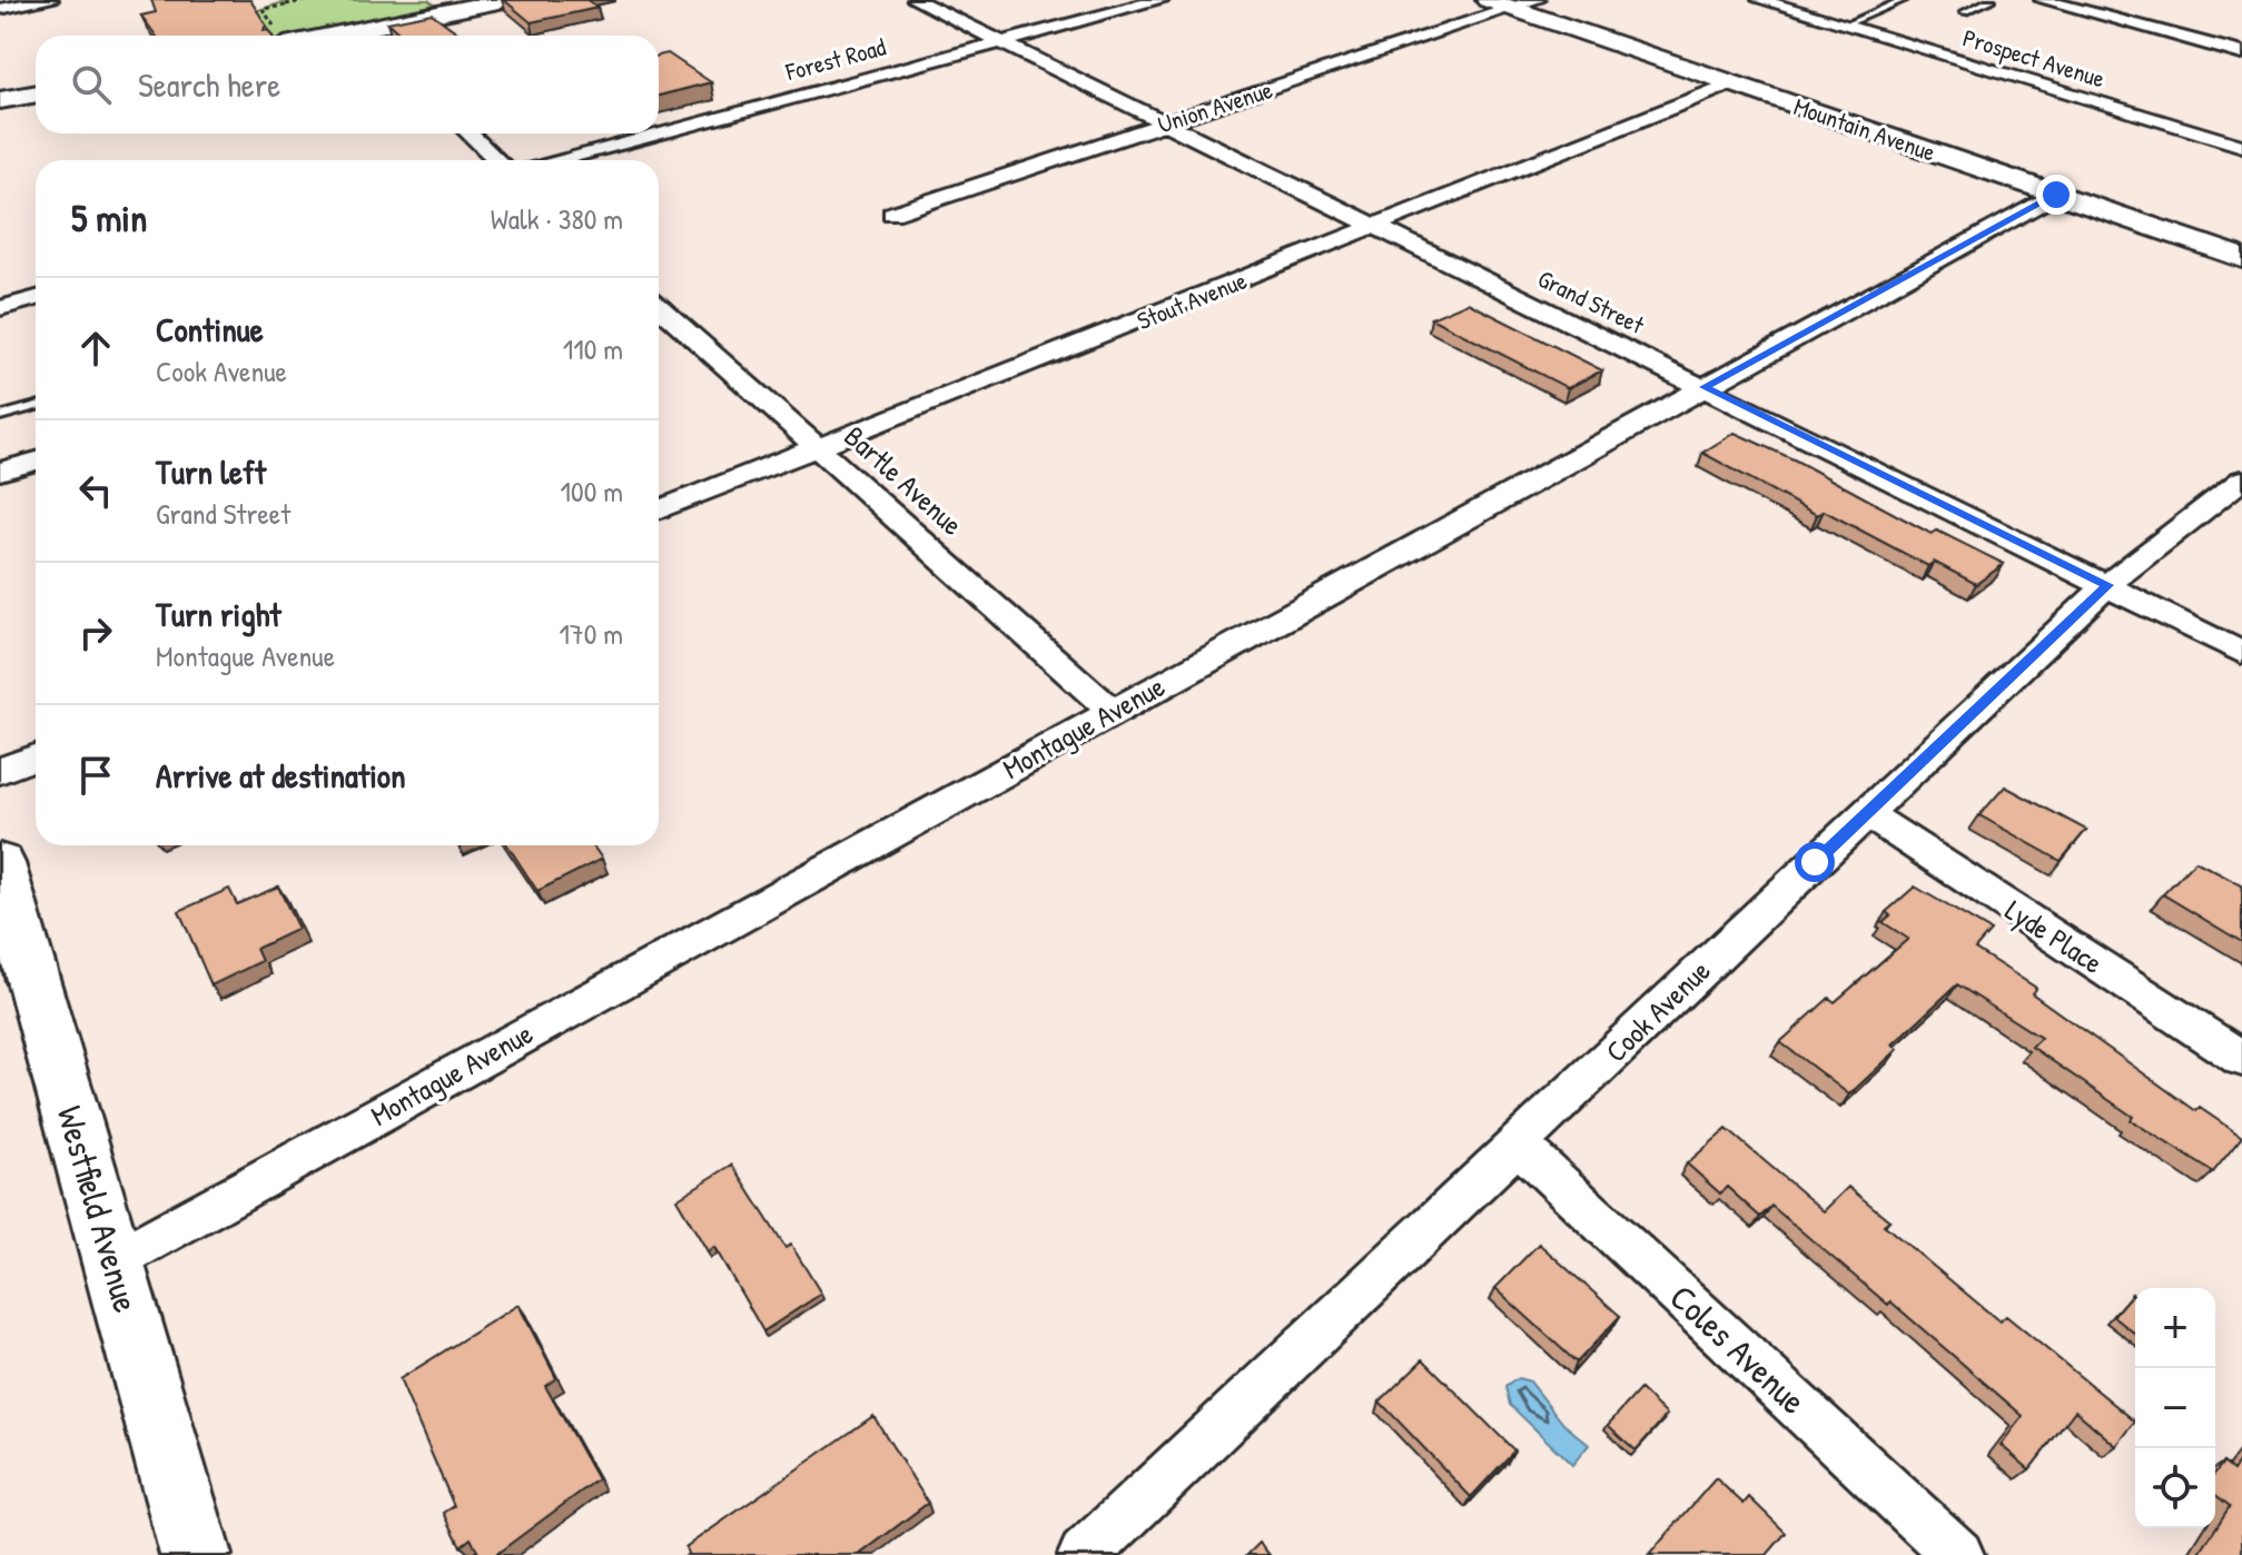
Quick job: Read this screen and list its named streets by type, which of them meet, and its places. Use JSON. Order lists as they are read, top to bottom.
{
  "streets": {
    "street": [
      "Prospect Avenue",
      "Forest Road",
      "Union Avenue",
      "Mountain Avenue",
      "Stout Avenue",
      "Grand Street",
      "Bartle Avenue",
      "Montague Avenue",
      "Lyde Place",
      "Cook Avenue",
      "Westfield Avenue",
      "Coles Avenue"
    ]
  },
  "crossings": [
    ["Forest Road", "Grand Street"],
    ["Union Avenue", "Mountain Avenue"],
    ["Union Avenue", "Grand Street"],
    ["Mountain Avenue", "Stout Avenue"],
    ["Mountain Avenue", "Montague Avenue"],
    ["Stout Avenue", "Grand Street"],
    ["Stout Avenue", "Bartle Avenue"],
    ["Grand Street", "Montague Avenue"],
    ["Grand Street", "Cook Avenue"],
    ["Bartle Avenue", "Montague Avenue"],
    ["Montague Avenue", "Westfield Avenue"],
    ["Lyde Place", "Cook Avenue"],
    ["Cook Avenue", "Coles Avenue"]
  ],
  "page": {
    "search": "Search here",
    "heading": ["5 min", "Walk · 380 m"],
    "list": [
      ["Continue", "Cook Avenue", "110 m"],
      ["Turn left", "Grand Street", "100 m"],
      ["Turn right", "Montague Avenue", "170 m"],
      "Arrive at destination"
    ],
    "map_buttons": ["+", "−"]
  }
}
